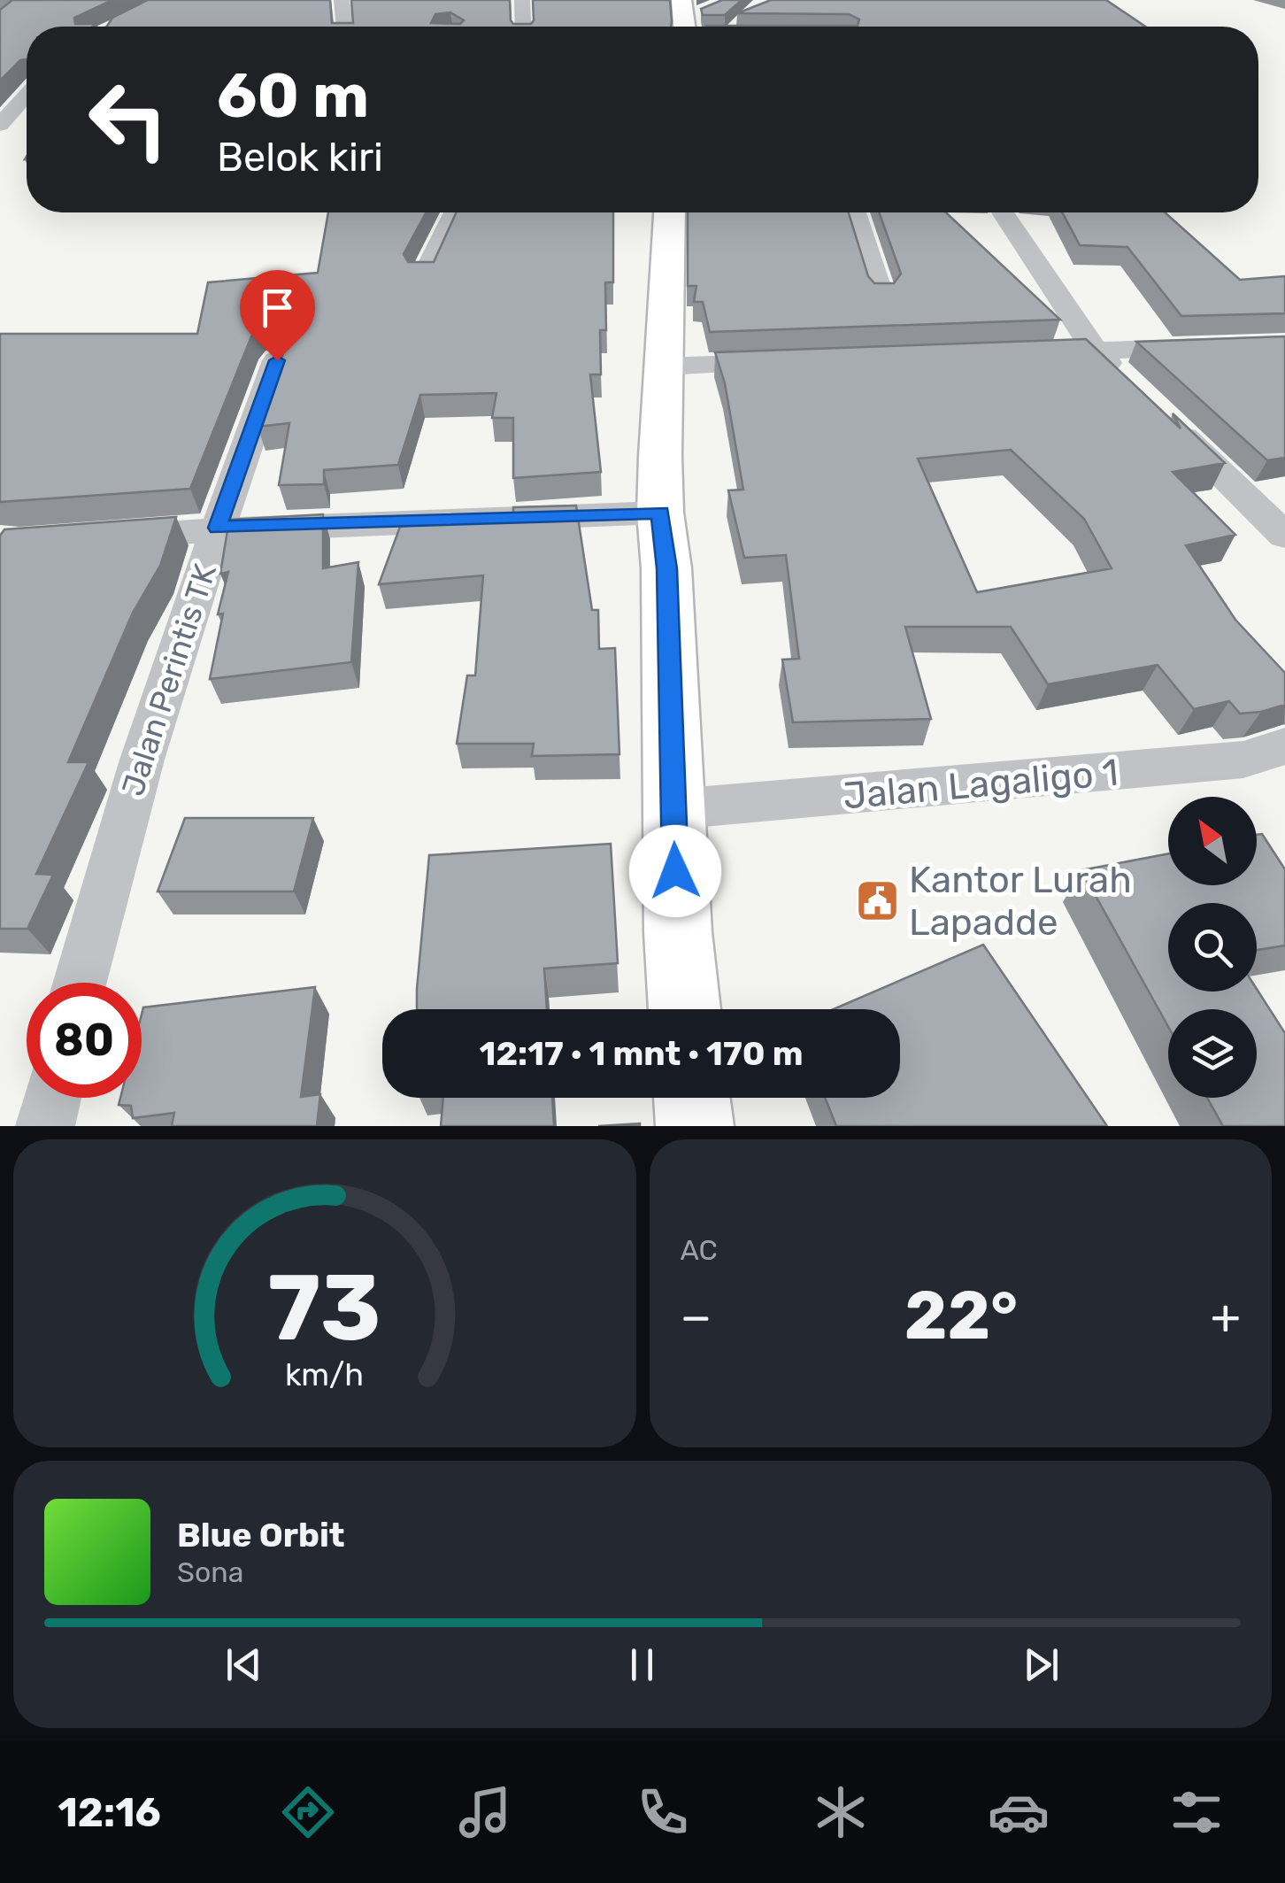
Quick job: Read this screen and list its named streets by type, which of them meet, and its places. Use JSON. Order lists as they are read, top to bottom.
{
  "streets": {
    "street": ["Jalan Perintis TK", "Jalan Lagaligo 1"]
  },
  "places": {
    "public building": ["Kantor Lurah Lapadde"]
  },
  "north": "top left",
  "page": {
    "turn": ["60 m", "Belok kiri"],
    "limit": "80",
    "trip": "12:17 · 1 mnt · 170 m",
    "tile": "AC",
    "heat": ["−", "22°", "+"],
    "song": ["Blue Orbit", "Sona"],
    "tabs": "12:16",
    "gauge": ["73", "km/h"]
  }
}
